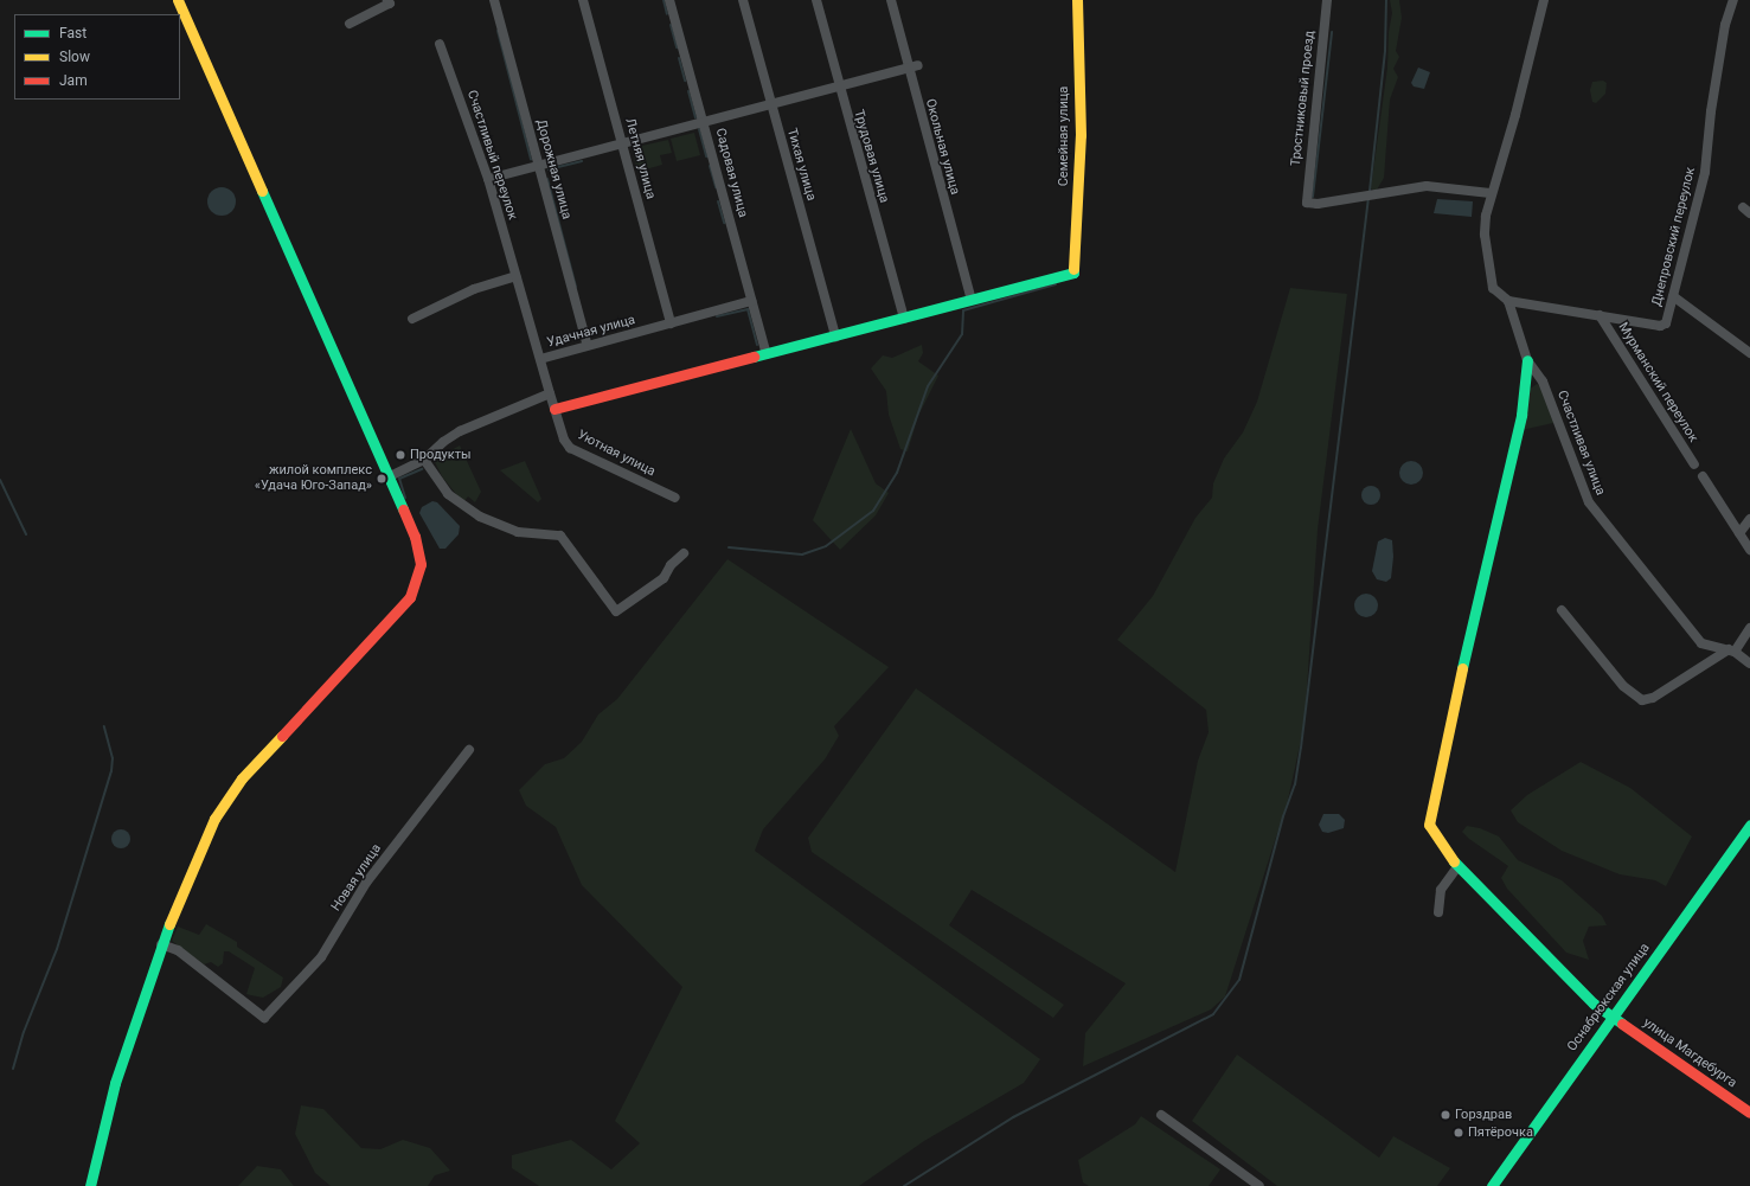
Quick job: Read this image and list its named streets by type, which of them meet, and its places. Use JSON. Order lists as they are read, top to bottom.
{
  "streets": {
    "street": [
      "Тростниковый проезд",
      "Семейная улица",
      "Окольная улица",
      "Счастливый переулок",
      "Трудовая улица",
      "Летняя улица",
      "Тихая улица",
      "Дорожная улица",
      "Садовая улица",
      "Днепровский переулок",
      "Удачная улица",
      "Мурманский переулок",
      "Счастливая улица",
      "Уютная улица",
      "Новая улица",
      "Оснабрюкская улица",
      "улица Магдебурга"
    ]
  },
  "crossings": [
    ["Семейная улица", "Окольная улица"],
    ["Счастливый переулок", "Удачная улица"],
    ["Летняя улица", "Удачная улица"],
    ["Дорожная улица", "Удачная улица"],
    ["Садовая улица", "Удачная улица"],
    ["Днепровский переулок", "Мурманский переулок"],
    ["Днепровский переулок", "Счастливая улица"],
    ["Удачная улица", "Уютная улица"],
    ["Счастливая улица", "улица Магдебурга"],
    ["Оснабрюкская улица", "улица Магдебурга"]
  ],
  "places": [
    "Продукты",
    "жилой комплекс «Удача Юго-Запад»",
    "Горздрав",
    "Пятёрочка"
  ],
  "legend": ["Fast", "Slow", "Jam"]
}
